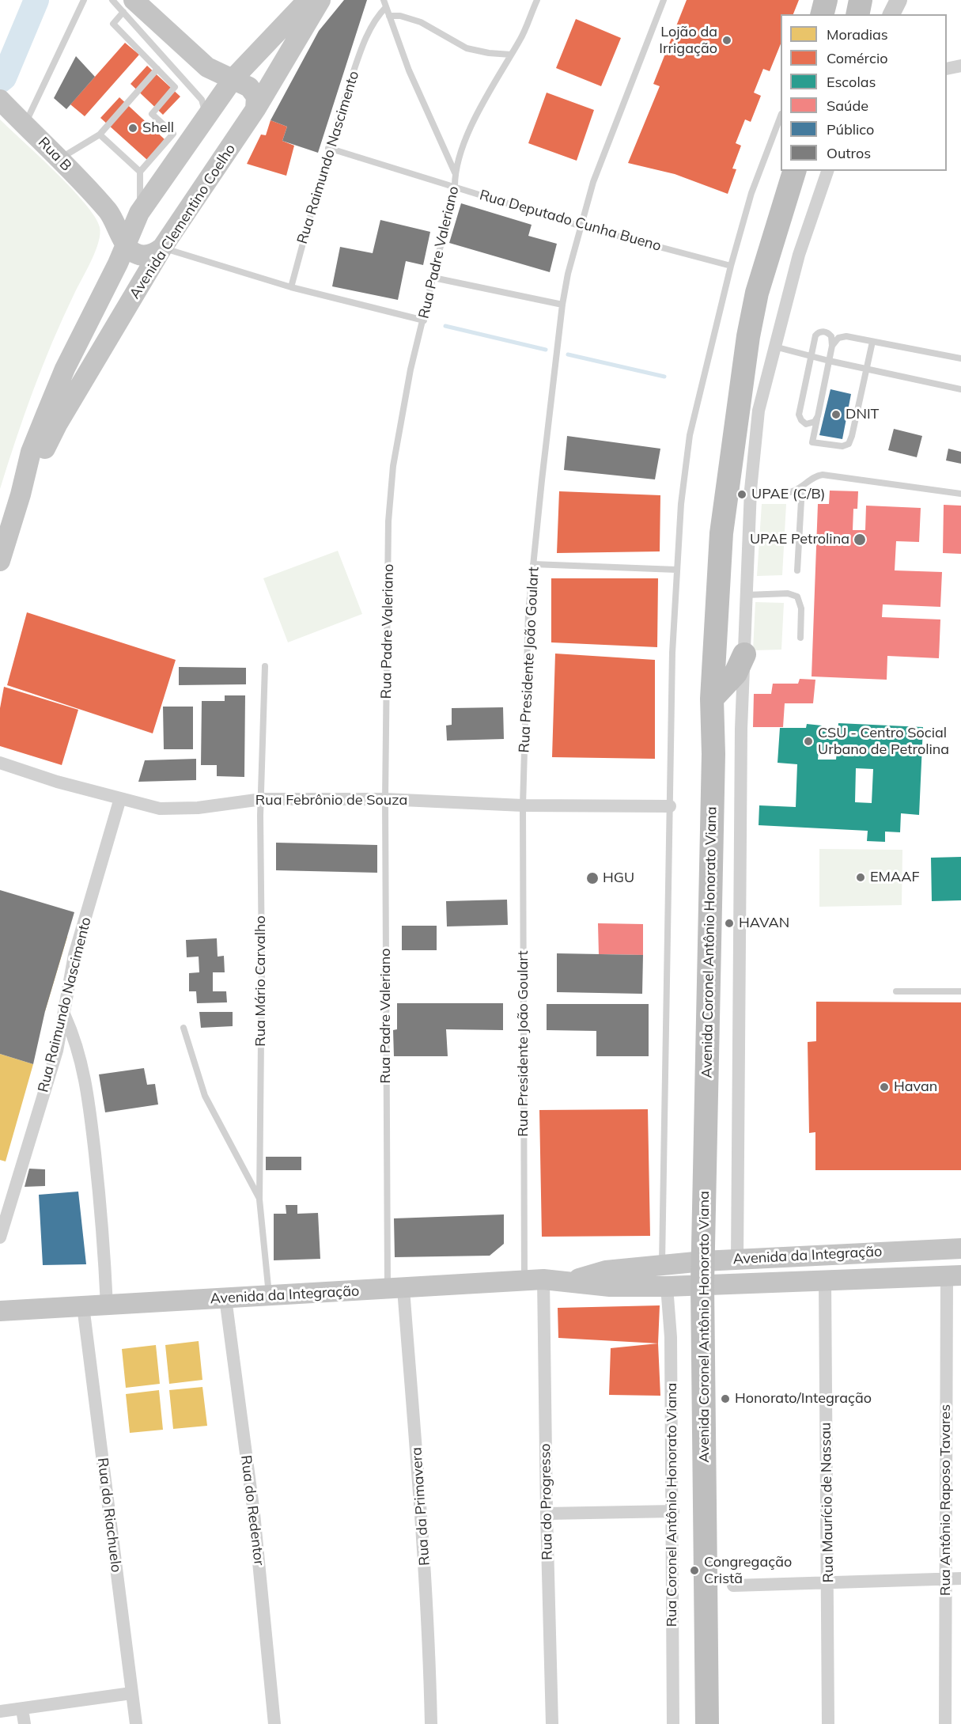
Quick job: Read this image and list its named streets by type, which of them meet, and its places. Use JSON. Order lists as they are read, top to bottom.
{
  "streets": {
    "highway": ["Avenida Coronel Antônio Honorato Viana"],
    "main road": ["Rua B", "Avenida Clementino Coelho", "Avenida da Integração"],
    "street": [
      "Rua Raimundo Nascimento",
      "Rua Febrônio de Souza",
      "Rua Antônio Raposo Tavares",
      "Rua do Progresso",
      "Rua Maurício de Nassau",
      "Rua Coronel Antônio Honorato Viana",
      "Rua da Primavera",
      "Rua do Redentor",
      "Rua do Riachuelo"
    ],
    "lane": [
      "Rua Deputado Cunha Bueno",
      "Rua Padre Valeriano",
      "Rua Presidente João Goulart",
      "Rua Mário Carvalho"
    ]
  },
  "crossings": [
    ["Rua B", "Avenida Clementino Coelho"],
    ["Rua Raimundo Nascimento", "Rua Deputado Cunha Bueno"],
    ["Rua Raimundo Nascimento", "Rua Febrônio de Souza"],
    ["Rua Deputado Cunha Bueno", "Rua Padre Valeriano"],
    ["Rua Deputado Cunha Bueno", "Rua Presidente João Goulart"],
    ["Rua Padre Valeriano", "Rua Febrônio de Souza"],
    ["Rua Padre Valeriano", "Avenida da Integração"],
    ["Rua Padre Valeriano", "Rua da Primavera"],
    ["Rua Presidente João Goulart", "Rua Febrônio de Souza"],
    ["Rua Presidente João Goulart", "Avenida da Integração"],
    ["Rua Presidente João Goulart", "Rua do Progresso"],
    ["Rua Febrônio de Souza", "Rua Mário Carvalho"],
    ["Avenida Coronel Antônio Honorato Viana", "Avenida da Integração"],
    ["Rua Mário Carvalho", "Avenida da Integração"],
    ["Avenida da Integração", "Rua Antônio Raposo Tavares"],
    ["Avenida da Integração", "Rua do Progresso"],
    ["Avenida da Integração", "Rua Maurício de Nassau"],
    ["Avenida da Integração", "Rua Coronel Antônio Honorato Viana"],
    ["Avenida da Integração", "Rua da Primavera"],
    ["Avenida da Integração", "Rua do Redentor"],
    ["Avenida da Integração", "Rua do Riachuelo"]
  ],
  "places": [
    "Lojão da Irrigação",
    "Shell",
    "DNIT",
    "UPAE (C/B)",
    "UPAE Petrolina",
    "CSU - Centro Social Urbano de Petrolina",
    "EMAAF",
    "HGU",
    "HAVAN",
    "Havan",
    "Honorato/Integração",
    "Congregação Cristã"
  ],
  "legend": [
    "Moradias",
    "Comércio",
    "Escolas",
    "Saúde",
    "Público",
    "Outros"
  ]
}
